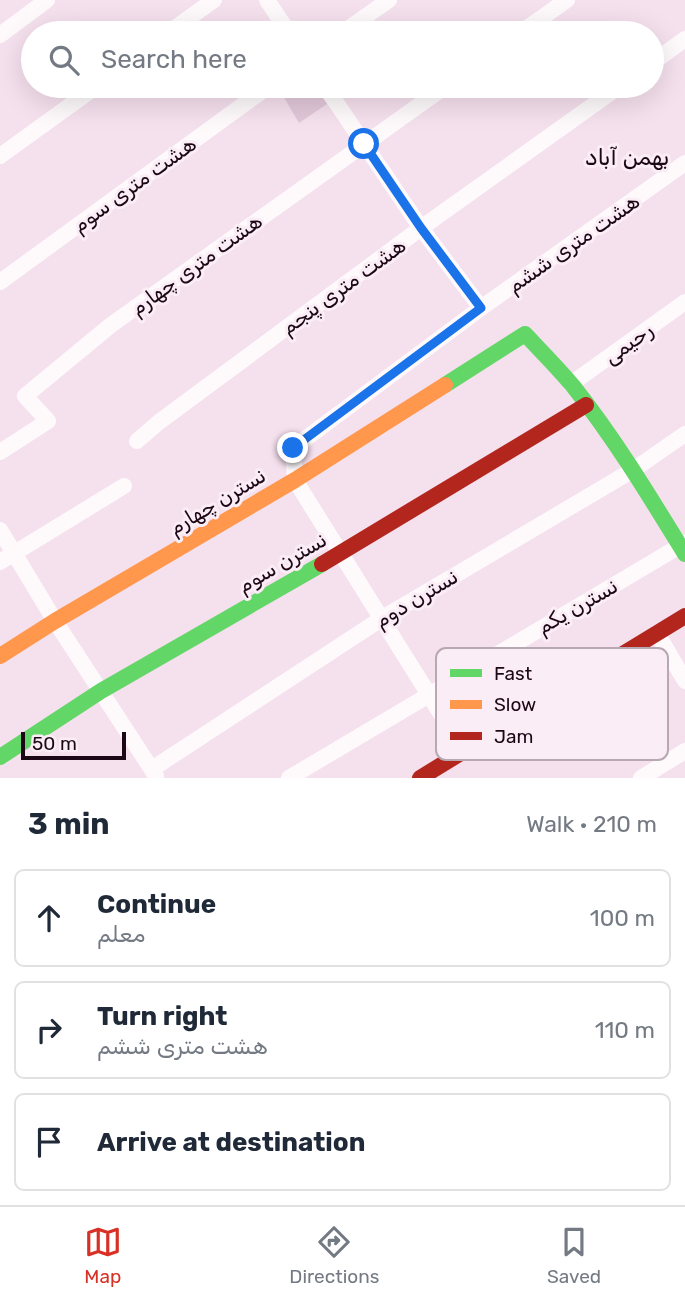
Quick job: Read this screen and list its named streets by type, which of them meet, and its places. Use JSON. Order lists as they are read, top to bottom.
{
  "streets": {
    "street": [
      "هشت متری سوم",
      "هشت متری ششم",
      "هشت متری چهارم",
      "هشت متری پنجم",
      "رحیمی",
      "نسترن چهارم",
      "نسترن سوم",
      "نسترن دوم",
      "نسترن یکم"
    ]
  },
  "crossings": [
    ["هشت متری ششم", "نسترن چهارم"],
    ["رحیمی", "نسترن چهارم"]
  ],
  "districts": ["بهمن آباد"],
  "legend": ["Fast", "Slow", "Jam"],
  "scale_bar": "50 m",
  "page": {
    "search": "Search here",
    "scale": "50 m",
    "heading": ["3 min", "Walk · 210 m"],
    "list": [
      ["Continue", "معلم", "100 m"],
      ["Turn right", "هشت متری ششم", "110 m"],
      "Arrive at destination"
    ],
    "nav": ["Map", "Directions", "Saved"]
  }
}
